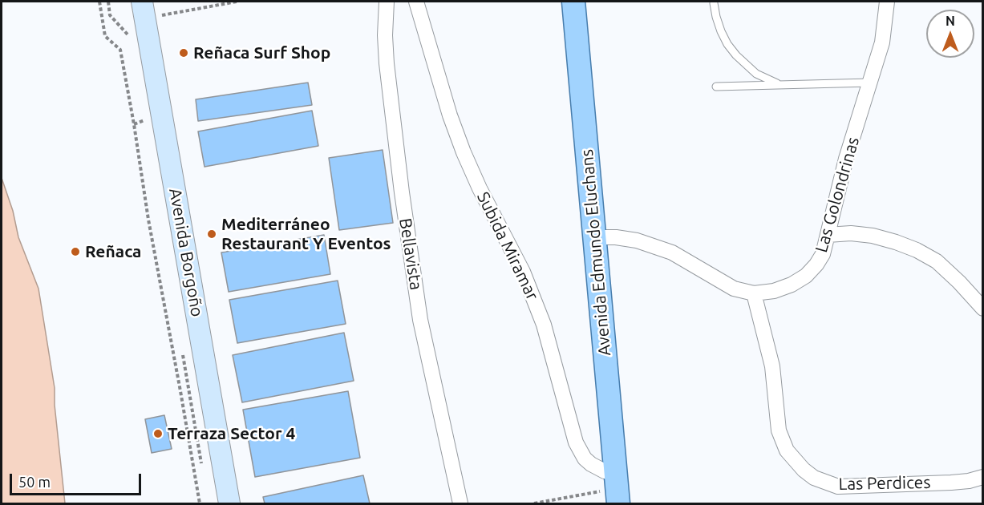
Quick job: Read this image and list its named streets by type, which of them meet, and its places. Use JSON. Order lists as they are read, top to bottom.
{
  "streets": {
    "main road": ["Avenida Borgoño", "Avenida Edmundo Eluchans"],
    "street": [
      "Las Golondrinas",
      "Subida Miramar",
      "Bellavista",
      "Las Perdices"
    ]
  },
  "crossings": [
    ["Las Golondrinas", "Avenida Edmundo Eluchans"],
    ["Las Golondrinas", "Las Perdices"],
    ["Subida Miramar", "Avenida Edmundo Eluchans"]
  ],
  "places": [
    "Reñaca Surf Shop",
    "Mediterráneo Restaurant Y Eventos",
    "Reñaca",
    "Terraza Sector 4"
  ],
  "scale_bar": "50 m",
  "north": "top"
}
